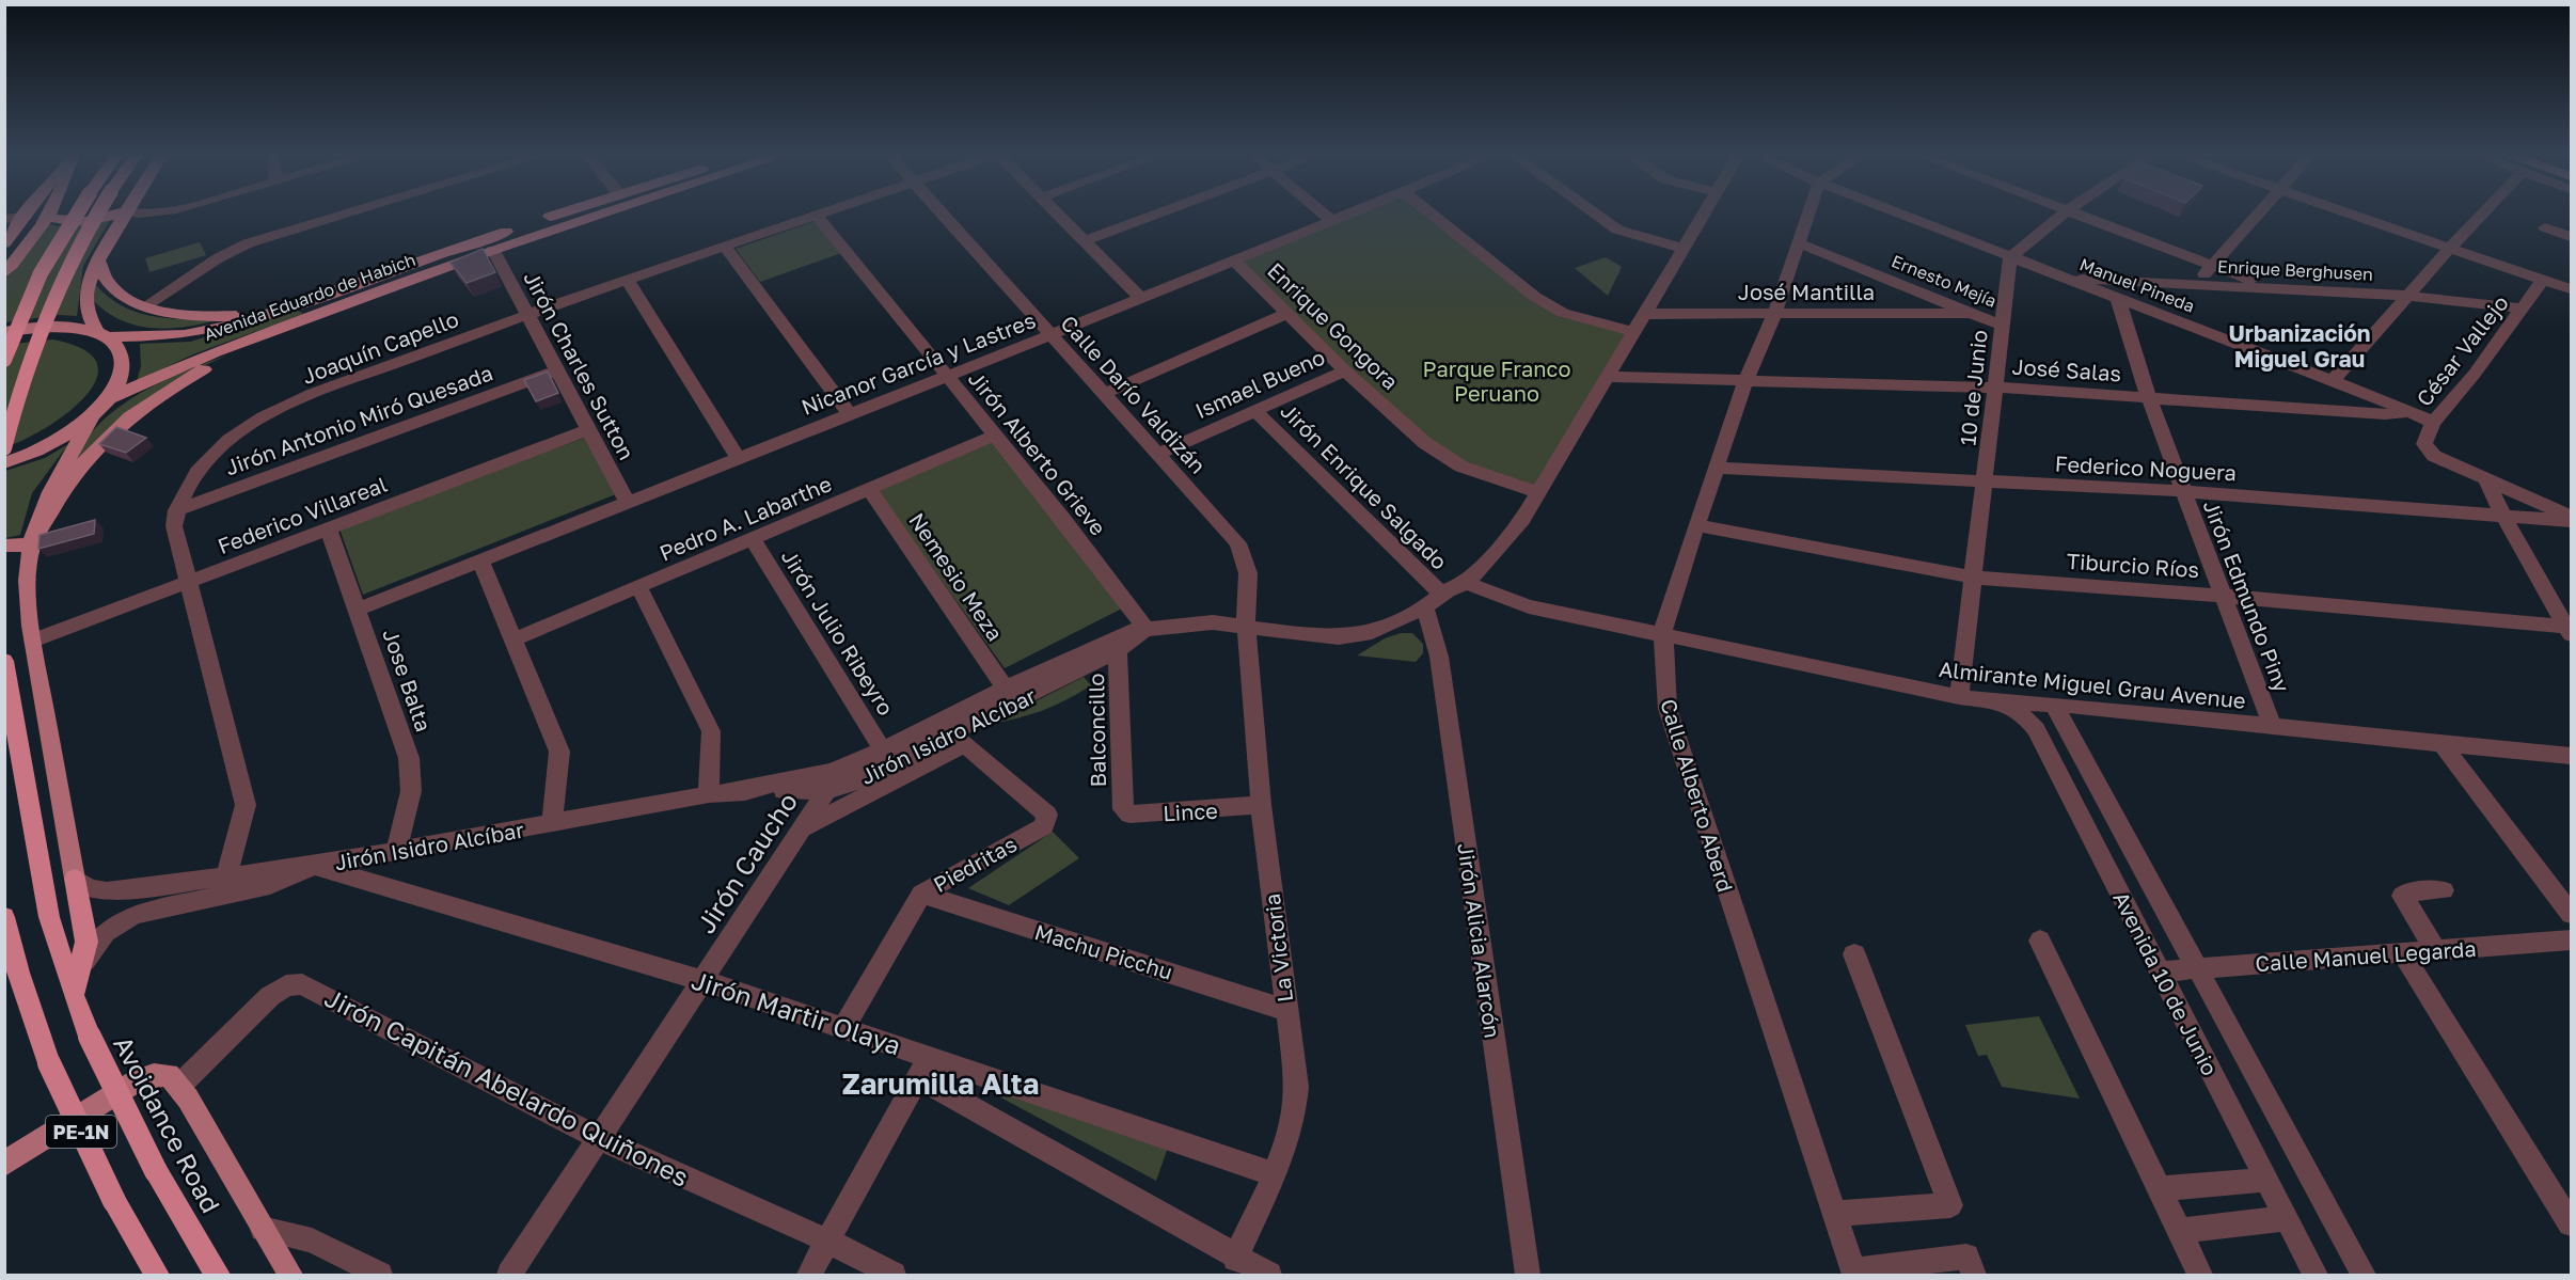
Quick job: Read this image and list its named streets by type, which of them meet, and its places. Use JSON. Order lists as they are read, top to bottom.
{
  "streets": {
    "highway": ["Avoidance Road", "PE-1N"],
    "main road": ["Avenida Eduardo de Habich"],
    "street": [
      "Enrique Berghusen",
      "Ernesto Mejía",
      "Manuel Pineda",
      "José Mantilla",
      "Enrique Gongora",
      "Joaquín Capello",
      "César Vallejo",
      "Nicanor García y Lastres",
      "Jirón Charles Sutton",
      "José Salas",
      "Ismael Bueno",
      "10 de Junio",
      "Calle Darío Valdizán",
      "Jirón Antonio Miró Quesada",
      "Jirón Alberto Grieve",
      "Federico Noguera",
      "Jirón Enrique Salgado",
      "Federico Villareal",
      "Pedro A. Labarthe",
      "Tiburcio Ríos",
      "Nemesio Meza",
      "Jirón Edmundo Piny",
      "Jirón Julio Ribeyro",
      "Jose Balta",
      "Almirante Miguel Grau Avenue",
      "Balconcillo",
      "Jirón Isidro Alcíbar",
      "Calle Alberto Aberd",
      "Lince",
      "Jirón Caucho",
      "Piedritas",
      "Jirón Alicia Alarcón",
      "La Victoria",
      "Machu Picchu",
      "Calle Manuel Legarda",
      "Avenida 10 de Junio",
      "Jirón Martir Olaya",
      "Jirón Capitán Abelardo Quiñones"
    ]
  },
  "crossings": [
    ["Enrique Berghusen", "Manuel Pineda"],
    ["Enrique Berghusen", "César Vallejo"],
    ["Ernesto Mejía", "José Mantilla"],
    ["Ernesto Mejía", "10 de Junio"],
    ["Ernesto Mejía", "Calle Alberto Aberd"],
    ["Manuel Pineda", "César Vallejo"],
    ["Manuel Pineda", "José Salas"],
    ["Manuel Pineda", "10 de Junio"],
    ["Manuel Pineda", "Jirón Edmundo Piny"],
    ["José Mantilla", "Jirón Isidro Alcíbar"],
    ["José Mantilla", "Calle Alberto Aberd"],
    ["Avenida Eduardo de Habich", "Jirón Charles Sutton"],
    ["Enrique Gongora", "Nicanor García y Lastres"],
    ["Enrique Gongora", "Ismael Bueno"],
    ["Enrique Gongora", "Jirón Isidro Alcíbar"],
    ["Joaquín Capello", "Jirón Charles Sutton"],
    ["Joaquín Capello", "Jirón Antonio Miró Quesada"],
    ["Joaquín Capello", "Jirón Alberto Grieve"],
    ["Nicanor García y Lastres", "Jirón Charles Sutton"],
    ["Nicanor García y Lastres", "Calle Darío Valdizán"],
    ["Nicanor García y Lastres", "Jirón Alberto Grieve"],
    ["Nicanor García y Lastres", "Jose Balta"],
    ["Jirón Charles Sutton", "Jirón Antonio Miró Quesada"],
    ["Jirón Charles Sutton", "Federico Villareal"],
    ["José Salas", "10 de Junio"],
    ["José Salas", "Jirón Edmundo Piny"],
    ["José Salas", "Jirón Isidro Alcíbar"],
    ["José Salas", "Calle Alberto Aberd"],
    ["Ismael Bueno", "Calle Darío Valdizán"],
    ["Ismael Bueno", "Jirón Enrique Salgado"],
    ["10 de Junio", "Federico Noguera"],
    ["10 de Junio", "Tiburcio Ríos"],
    ["10 de Junio", "Almirante Miguel Grau Avenue"],
    ["Calle Darío Valdizán", "Jirón Isidro Alcíbar"],
    ["Calle Darío Valdizán", "La Victoria"],
    ["Jirón Alberto Grieve", "Pedro A. Labarthe"],
    ["Jirón Alberto Grieve", "Jirón Isidro Alcíbar"],
    ["Federico Noguera", "Jirón Edmundo Piny"],
    ["Federico Noguera", "Calle Alberto Aberd"],
    ["Jirón Enrique Salgado", "Jirón Isidro Alcíbar"],
    ["Jirón Enrique Salgado", "Jirón Alicia Alarcón"],
    ["Federico Villareal", "Jose Balta"],
    ["Pedro A. Labarthe", "Nemesio Meza"],
    ["Pedro A. Labarthe", "Jirón Julio Ribeyro"],
    ["Tiburcio Ríos", "Jirón Edmundo Piny"],
    ["Tiburcio Ríos", "Calle Alberto Aberd"],
    ["Nemesio Meza", "Jirón Isidro Alcíbar"],
    ["Jirón Edmundo Piny", "Almirante Miguel Grau Avenue"],
    ["Jirón Julio Ribeyro", "Jirón Isidro Alcíbar"],
    ["Jose Balta", "Jirón Isidro Alcíbar"],
    ["Almirante Miguel Grau Avenue", "Jirón Isidro Alcíbar"],
    ["Almirante Miguel Grau Avenue", "Calle Alberto Aberd"],
    ["Almirante Miguel Grau Avenue", "Avenida 10 de Junio"],
    ["Balconcillo", "Jirón Isidro Alcíbar"],
    ["Balconcillo", "Lince"],
    ["Jirón Isidro Alcíbar", "Jirón Caucho"],
    ["Jirón Isidro Alcíbar", "Piedritas"],
    ["Jirón Isidro Alcíbar", "Jirón Alicia Alarcón"],
    ["Jirón Isidro Alcíbar", "La Victoria"],
    ["Jirón Isidro Alcíbar", "Jirón Martir Olaya"],
    ["Lince", "La Victoria"],
    ["Jirón Caucho", "Jirón Martir Olaya"],
    ["Jirón Caucho", "Jirón Capitán Abelardo Quiñones"],
    ["Piedritas", "Machu Picchu"],
    ["Piedritas", "Jirón Martir Olaya"],
    ["La Victoria", "Machu Picchu"],
    ["La Victoria", "Jirón Martir Olaya"],
    ["Calle Manuel Legarda", "Avenida 10 de Junio"],
    ["Avoidance Road", "PE-1N"]
  ],
  "districts": ["Urbanización Miguel Grau", "Zarumilla Alta"],
  "parks": ["Parque Franco Peruano"]
}
